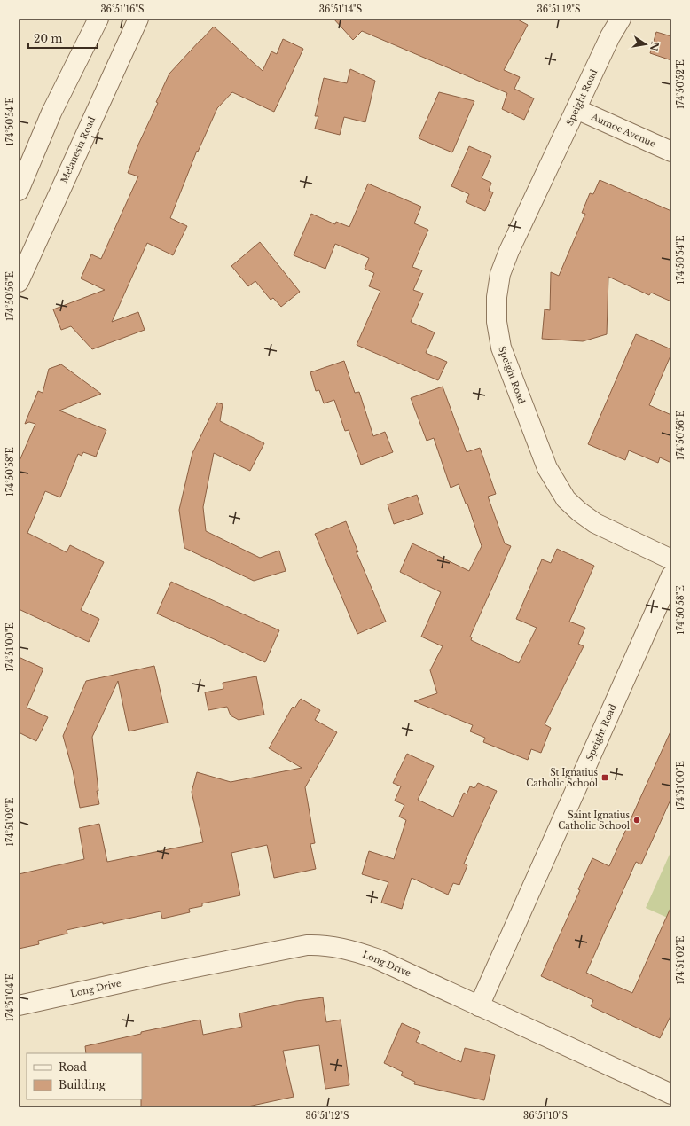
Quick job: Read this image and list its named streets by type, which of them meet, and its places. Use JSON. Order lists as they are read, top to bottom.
{
  "streets": {
    "street": [
      "Speight Road",
      "Aumoe Avenue",
      "Melanesia Road",
      "Long Drive"
    ]
  },
  "crossings": [
    ["Speight Road", "Aumoe Avenue"],
    ["Speight Road", "Long Drive"]
  ],
  "places": {
    "transit": ["St Ignatius Catholic School"],
    "other": ["Saint Ignatius Catholic School"]
  },
  "legend": ["Road", "Building"],
  "scale_bar": "20 m",
  "north": "right",
  "coordinates": [
    "36°51'16\"S",
    "36°51'14\"S",
    "36°51'12\"S",
    "174°50'52\"E",
    "174°50'54\"E",
    "174°50'56\"E",
    "174°50'58\"E",
    "174°51'00\"E",
    "174°51'02\"E",
    "174°51'04\"E",
    "36°51'10\"S"
  ]
}
